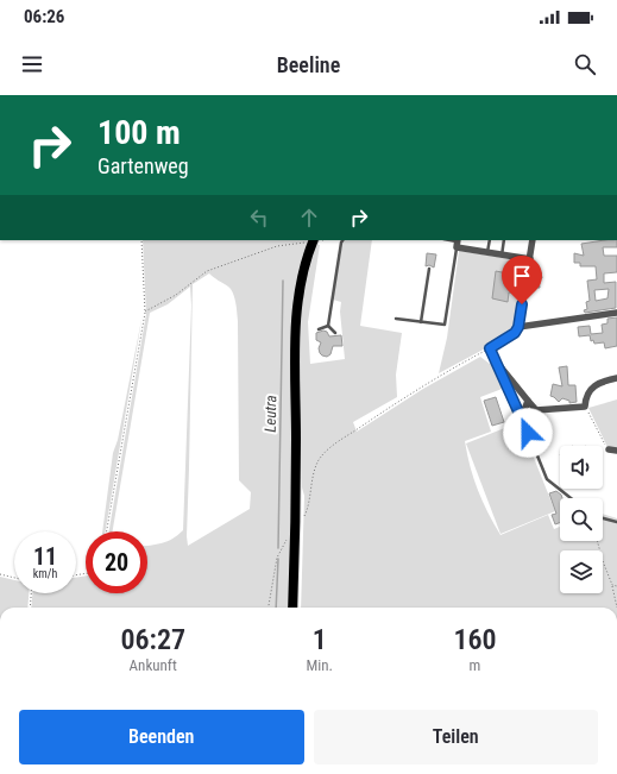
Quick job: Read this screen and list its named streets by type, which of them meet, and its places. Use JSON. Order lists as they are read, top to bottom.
{
  "water": ["Leutra"],
  "page": {
    "status": "06:26",
    "header": "Beeline",
    "turn": ["100 m", "Gartenweg"],
    "speed": "11 km/h",
    "limit": "20",
    "eta": [
      "06:27",
      "Ankunft",
      "1",
      "Min.",
      "160",
      "m"
    ],
    "buttons": ["Beenden", "Teilen"]
  }
}
